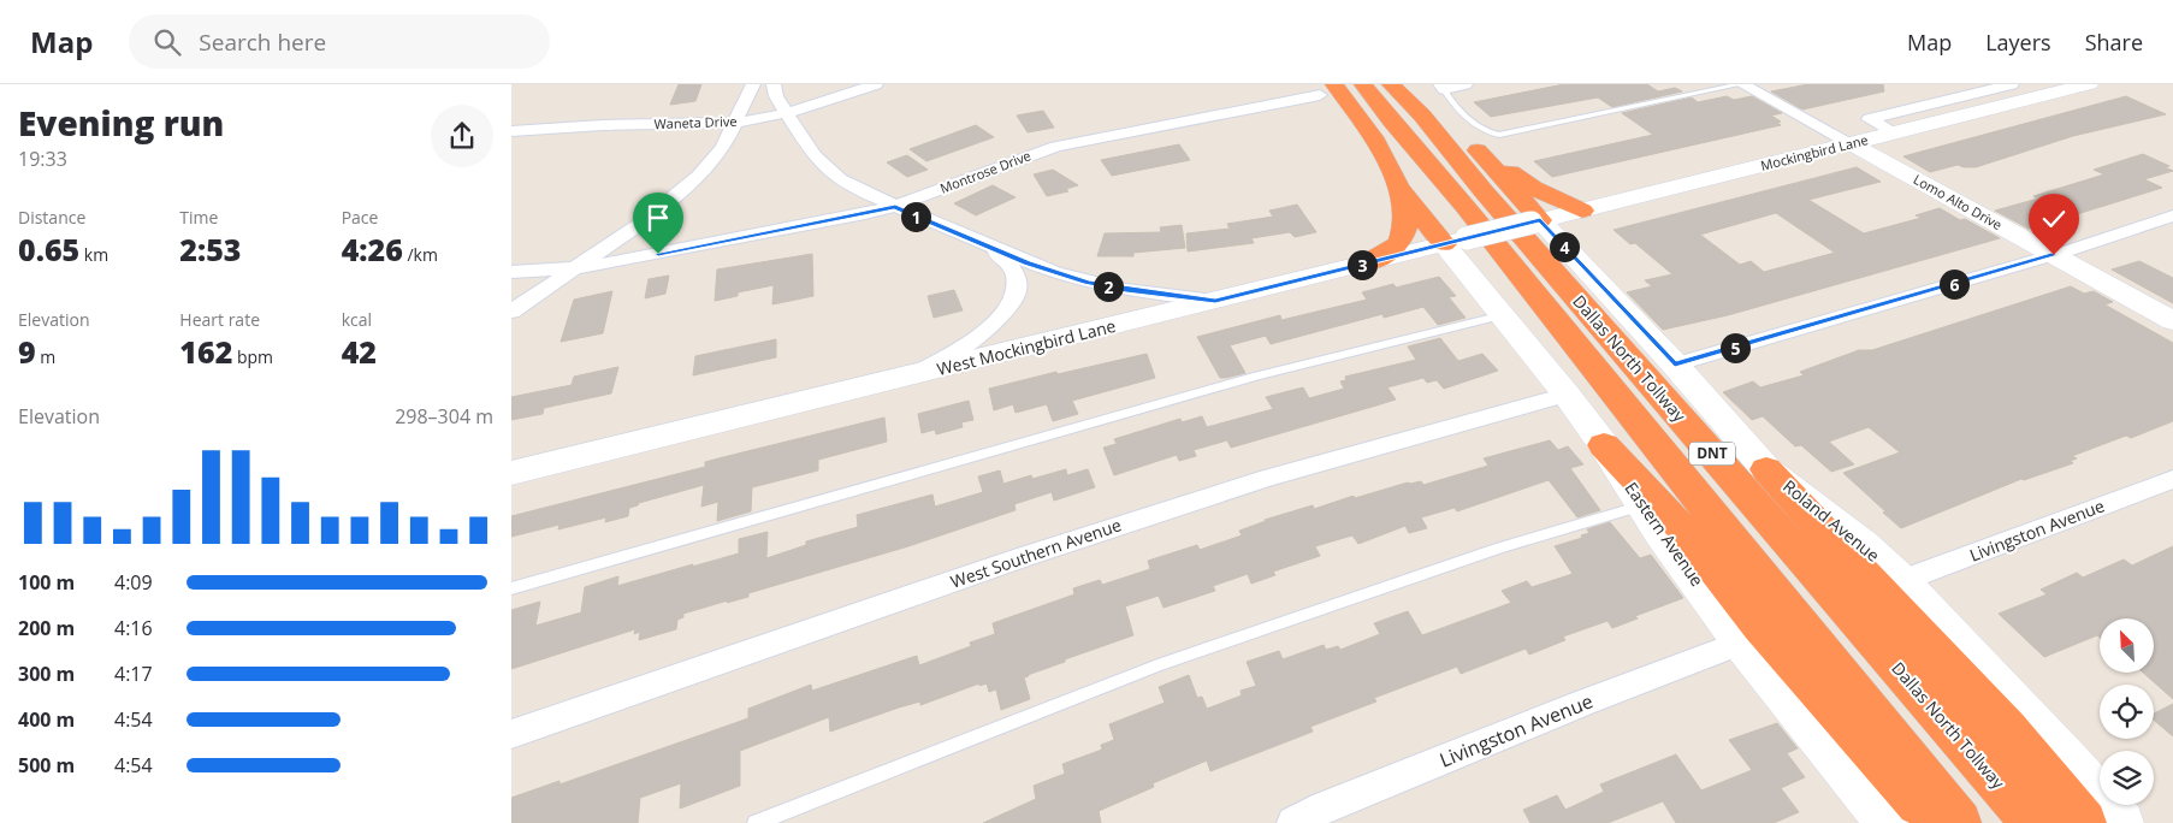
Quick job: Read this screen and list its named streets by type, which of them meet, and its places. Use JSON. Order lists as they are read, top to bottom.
{
  "streets": {
    "highway": ["Dallas North Tollway", "DNT"],
    "main road": [
      "Mockingbird Lane",
      "Lomo Alto Drive",
      "West Mockingbird Lane",
      "Roland Avenue",
      "Eastern Avenue"
    ],
    "street": [
      "Waneta Drive",
      "Montrose Drive",
      "Livingston Avenue",
      "West Southern Avenue"
    ]
  },
  "crossings": [
    ["Mockingbird Lane", "Lomo Alto Drive"],
    ["Mockingbird Lane", "West Mockingbird Lane"],
    ["Mockingbird Lane", "Roland Avenue"],
    ["West Mockingbird Lane", "Roland Avenue"],
    ["West Mockingbird Lane", "Eastern Avenue"],
    ["Roland Avenue", "Livingston Avenue"],
    ["Livingston Avenue", "Eastern Avenue"],
    ["Eastern Avenue", "West Southern Avenue"]
  ],
  "north": "top left",
  "page": {
    "header": "Map",
    "search": "Search here",
    "nav": ["Map", "Layers", "Share"],
    "heading": ["Evening run", "19:33"],
    "stats": [
      ["Distance", "0.65 km"],
      ["Time", "2:53"],
      ["Pace", "4:26 /km"],
      ["Elevation", "9 m"],
      ["Heart rate", "162 bpm"],
      ["kcal", "42"]
    ],
    "pins": [
      "1",
      "4",
      "3",
      "6",
      "2",
      "5"
    ],
    "chart": ["Elevation", "298–304 m"],
    "list": [
      {
        "name": "100 m",
        "note": "4:09"
      },
      {
        "name": "200 m",
        "note": "4:16"
      },
      {
        "name": "300 m",
        "note": "4:17"
      },
      {
        "name": "400 m",
        "note": "4:54"
      },
      {
        "name": "500 m",
        "note": "4:54"
      }
    ]
  }
}
